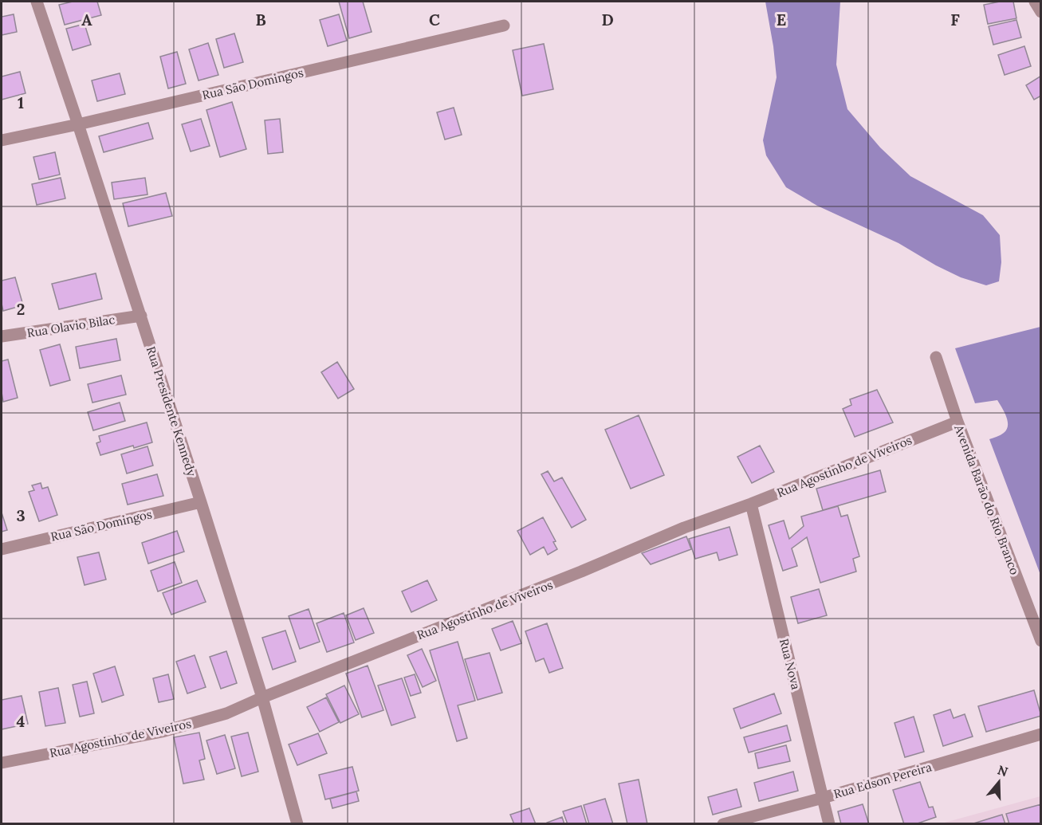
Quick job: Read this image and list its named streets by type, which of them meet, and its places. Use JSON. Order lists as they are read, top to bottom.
{
  "streets": {
    "street": [
      "Rua São Domingos",
      "Rua Olavio Bilac",
      "Rua Presidente Kennedy",
      "Rua Agostinho de Viveiros",
      "Avenida Barão do Rio Branco",
      "Rua Nova",
      "Rua Edson Pereira"
    ]
  },
  "crossings": [
    ["Rua São Domingos", "Rua Presidente Kennedy"],
    ["Rua Olavio Bilac", "Rua Presidente Kennedy"],
    ["Rua Presidente Kennedy", "Rua Agostinho de Viveiros"],
    ["Rua Agostinho de Viveiros", "Avenida Barão do Rio Branco"],
    ["Rua Agostinho de Viveiros", "Rua Nova"],
    ["Rua Nova", "Rua Edson Pereira"]
  ],
  "north": "top",
  "grid": {
    "columns": [
      "A",
      "B",
      "C",
      "D",
      "E",
      "F"
    ],
    "rows": [
      "1",
      "2",
      "3",
      "4"
    ]
  }
}
